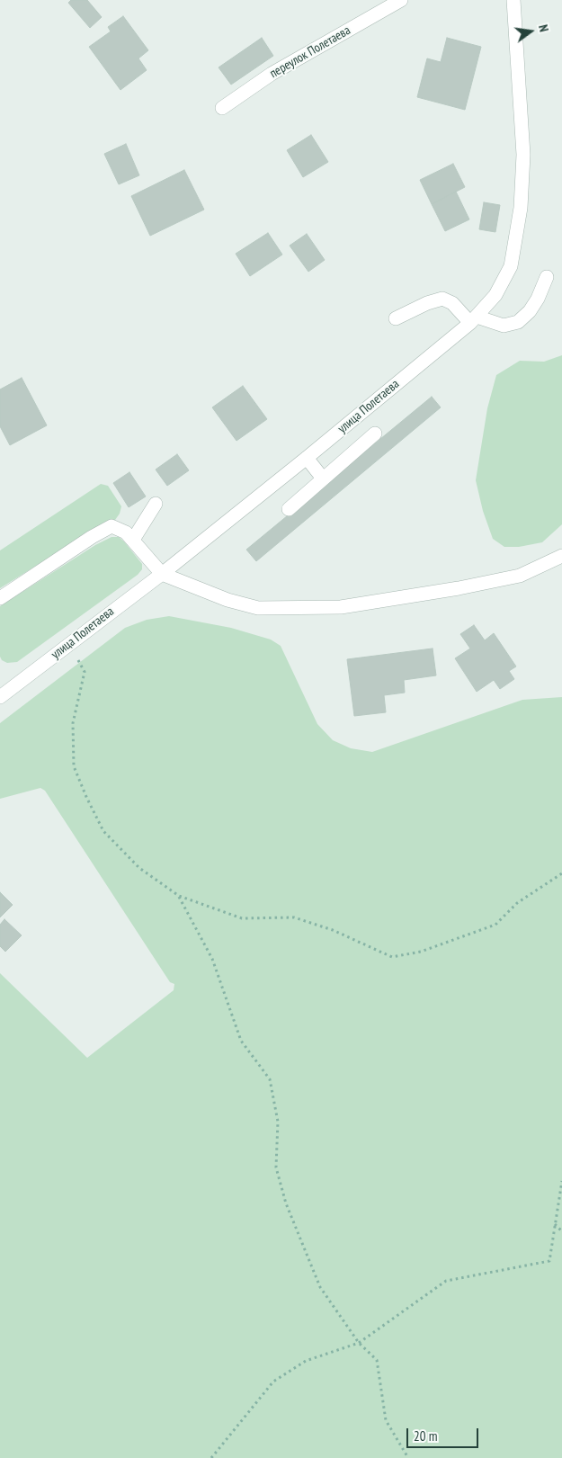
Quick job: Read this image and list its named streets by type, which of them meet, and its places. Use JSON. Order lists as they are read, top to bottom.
{
  "streets": {
    "street": ["переулок Полетаева", "улица Полетаева"]
  },
  "scale_bar": "20 m",
  "north": "right"
}
